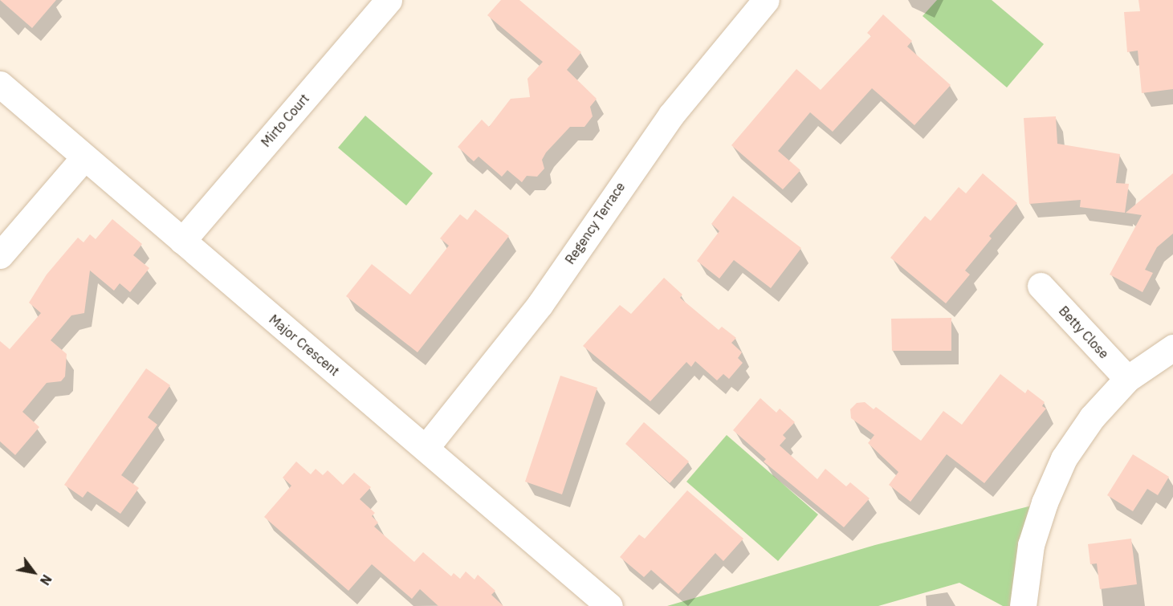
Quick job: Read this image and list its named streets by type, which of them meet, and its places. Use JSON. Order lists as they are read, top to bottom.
{
  "streets": {
    "street": [
      "Mirto Court",
      "Regency Terrace",
      "Betty Close",
      "Major Crescent"
    ]
  },
  "crossings": [
    ["Mirto Court", "Major Crescent"],
    ["Regency Terrace", "Major Crescent"]
  ],
  "north": "bottom right"
}
